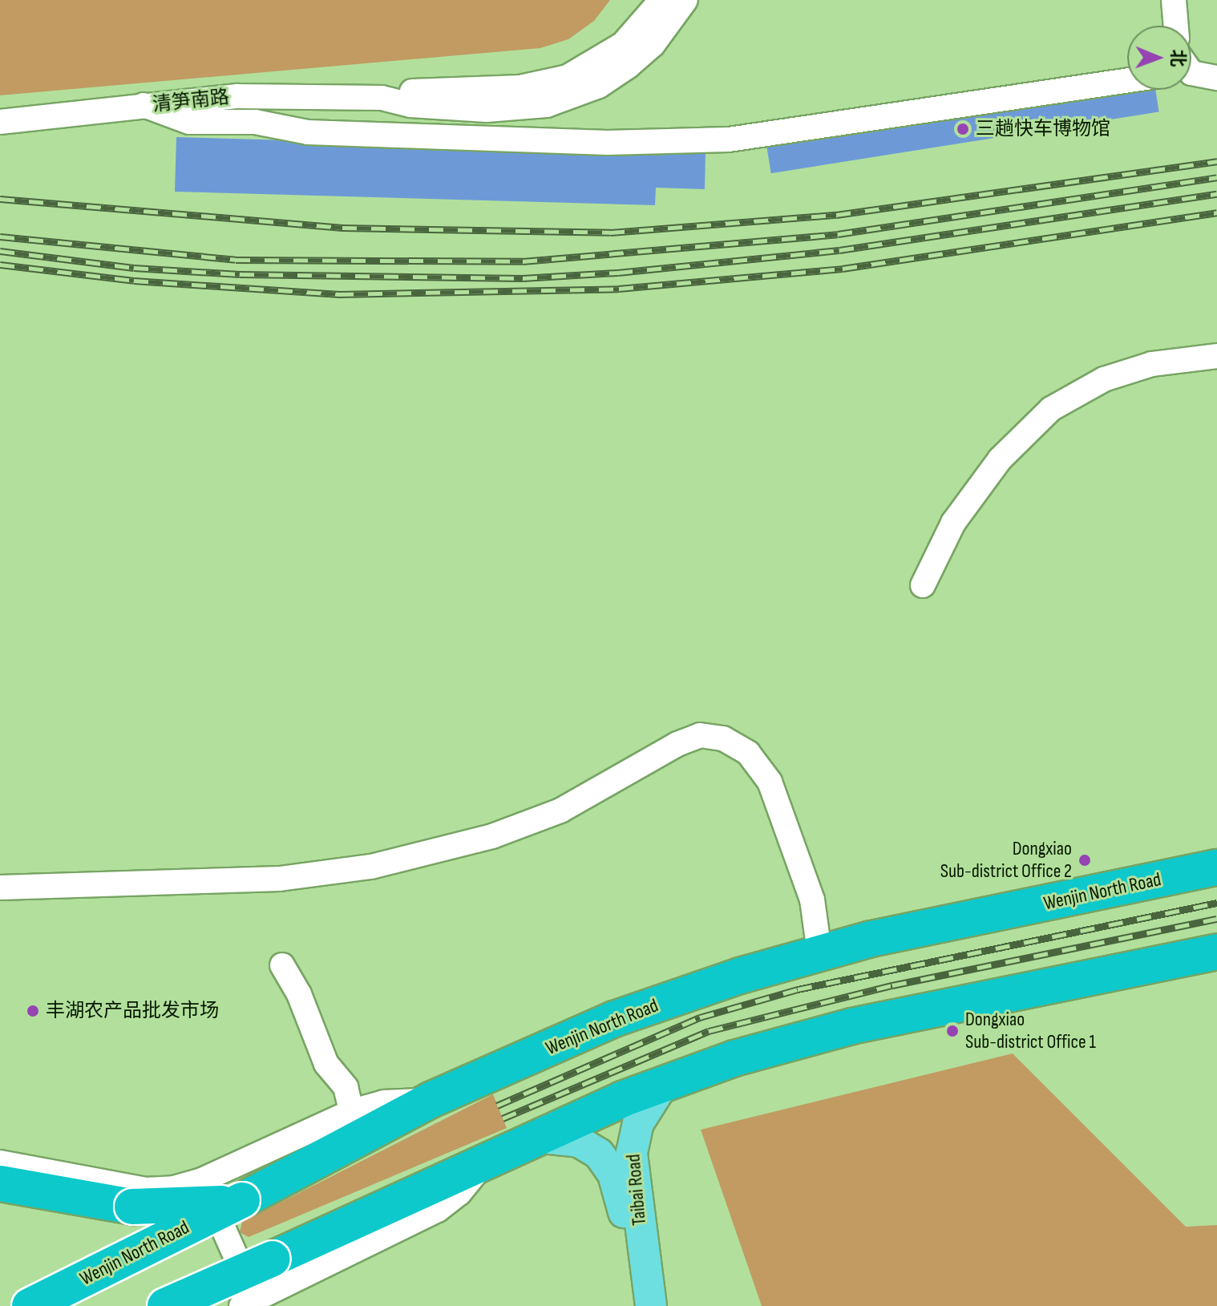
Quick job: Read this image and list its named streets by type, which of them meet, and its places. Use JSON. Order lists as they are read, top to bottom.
{
  "streets": {
    "highway": ["Wenjin North Road"],
    "main road": ["Taibai Road"],
    "street": ["清笋南路"]
  },
  "places": [
    "三趟快车博物馆",
    "Dongxiao Sub-district Office 2",
    "丰湖农产品批发市场",
    "Dongxiao Sub-district Office 1"
  ],
  "north": "right"
}
